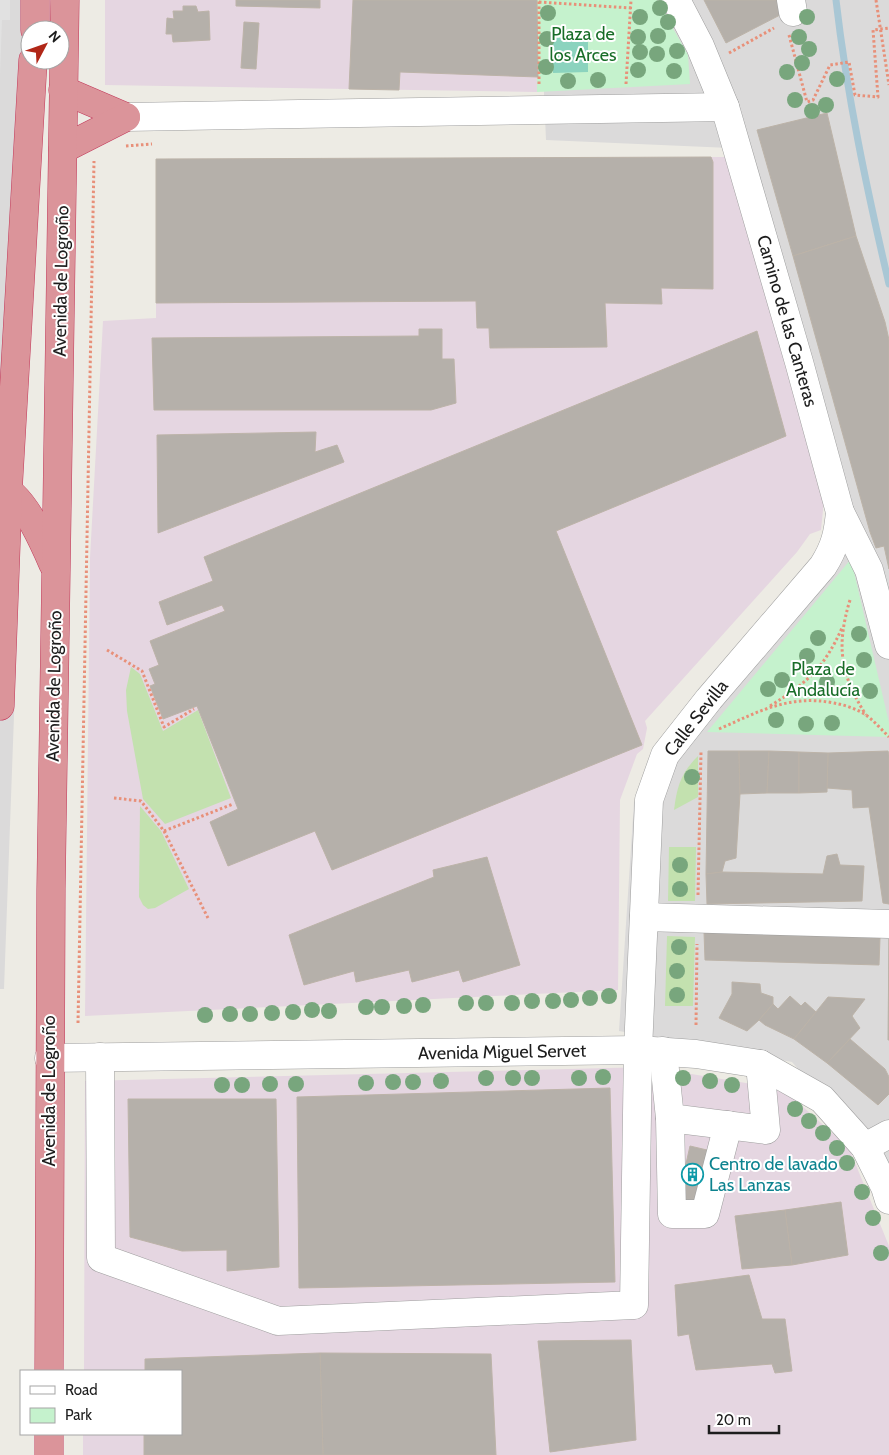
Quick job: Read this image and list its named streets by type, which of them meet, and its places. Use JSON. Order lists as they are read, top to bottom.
{
  "streets": {
    "highway": ["Avenida de Logroño"],
    "street": ["Camino de las Canteras", "Calle Sevilla", "Avenida Miguel Servet"]
  },
  "crossings": [
    ["Avenida de Logroño", "Avenida Miguel Servet"],
    ["Camino de las Canteras", "Calle Sevilla"],
    ["Calle Sevilla", "Avenida Miguel Servet"]
  ],
  "parks": ["Plaza de los Arces", "Plaza de Andalucía"],
  "places": {
    "building": ["Centro de lavado Las Lanzas"]
  },
  "legend": ["Road", "Park"],
  "scale_bar": "20 m",
  "north": "top right"
}
